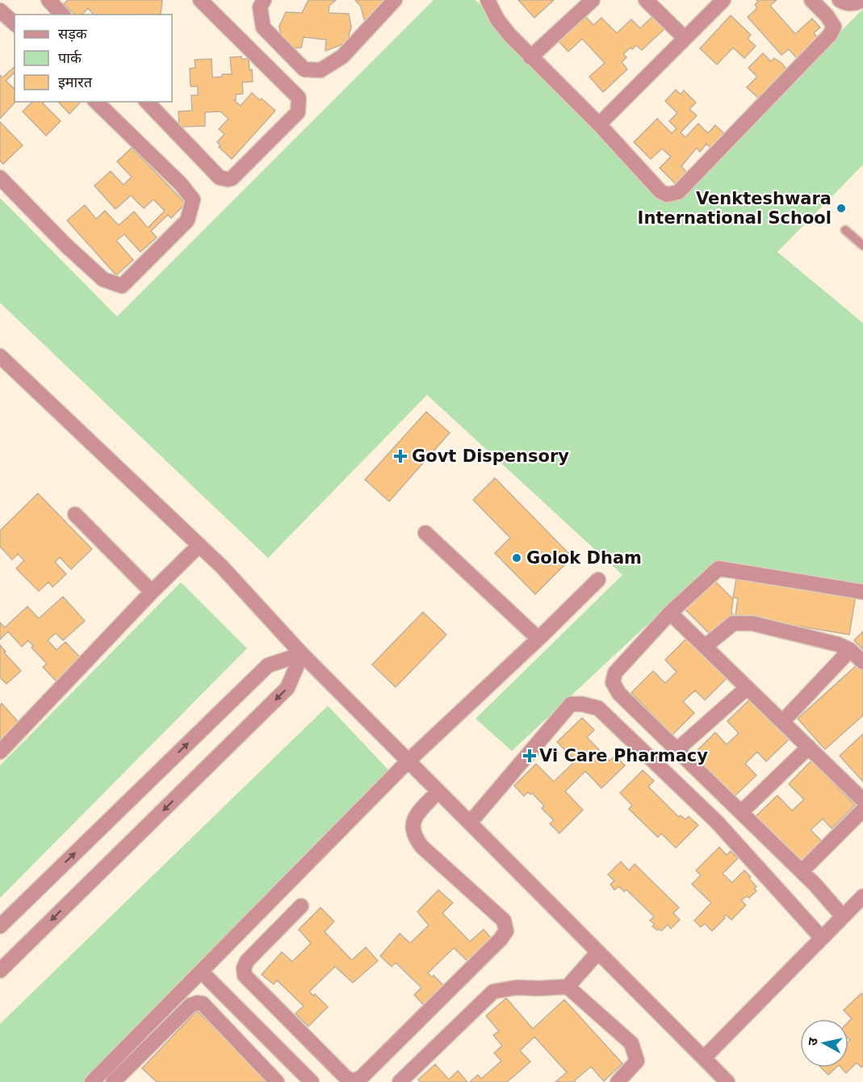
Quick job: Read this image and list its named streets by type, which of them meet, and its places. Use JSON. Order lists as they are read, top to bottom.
{
  "places": {
    "other": ["Venkteshwara International School", "Golok Dham"],
    "health": ["Govt Dispensory", "Vi Care Pharmacy"]
  },
  "legend": ["सड़क", "पार्क", "इमारत"],
  "north": "left"
}
